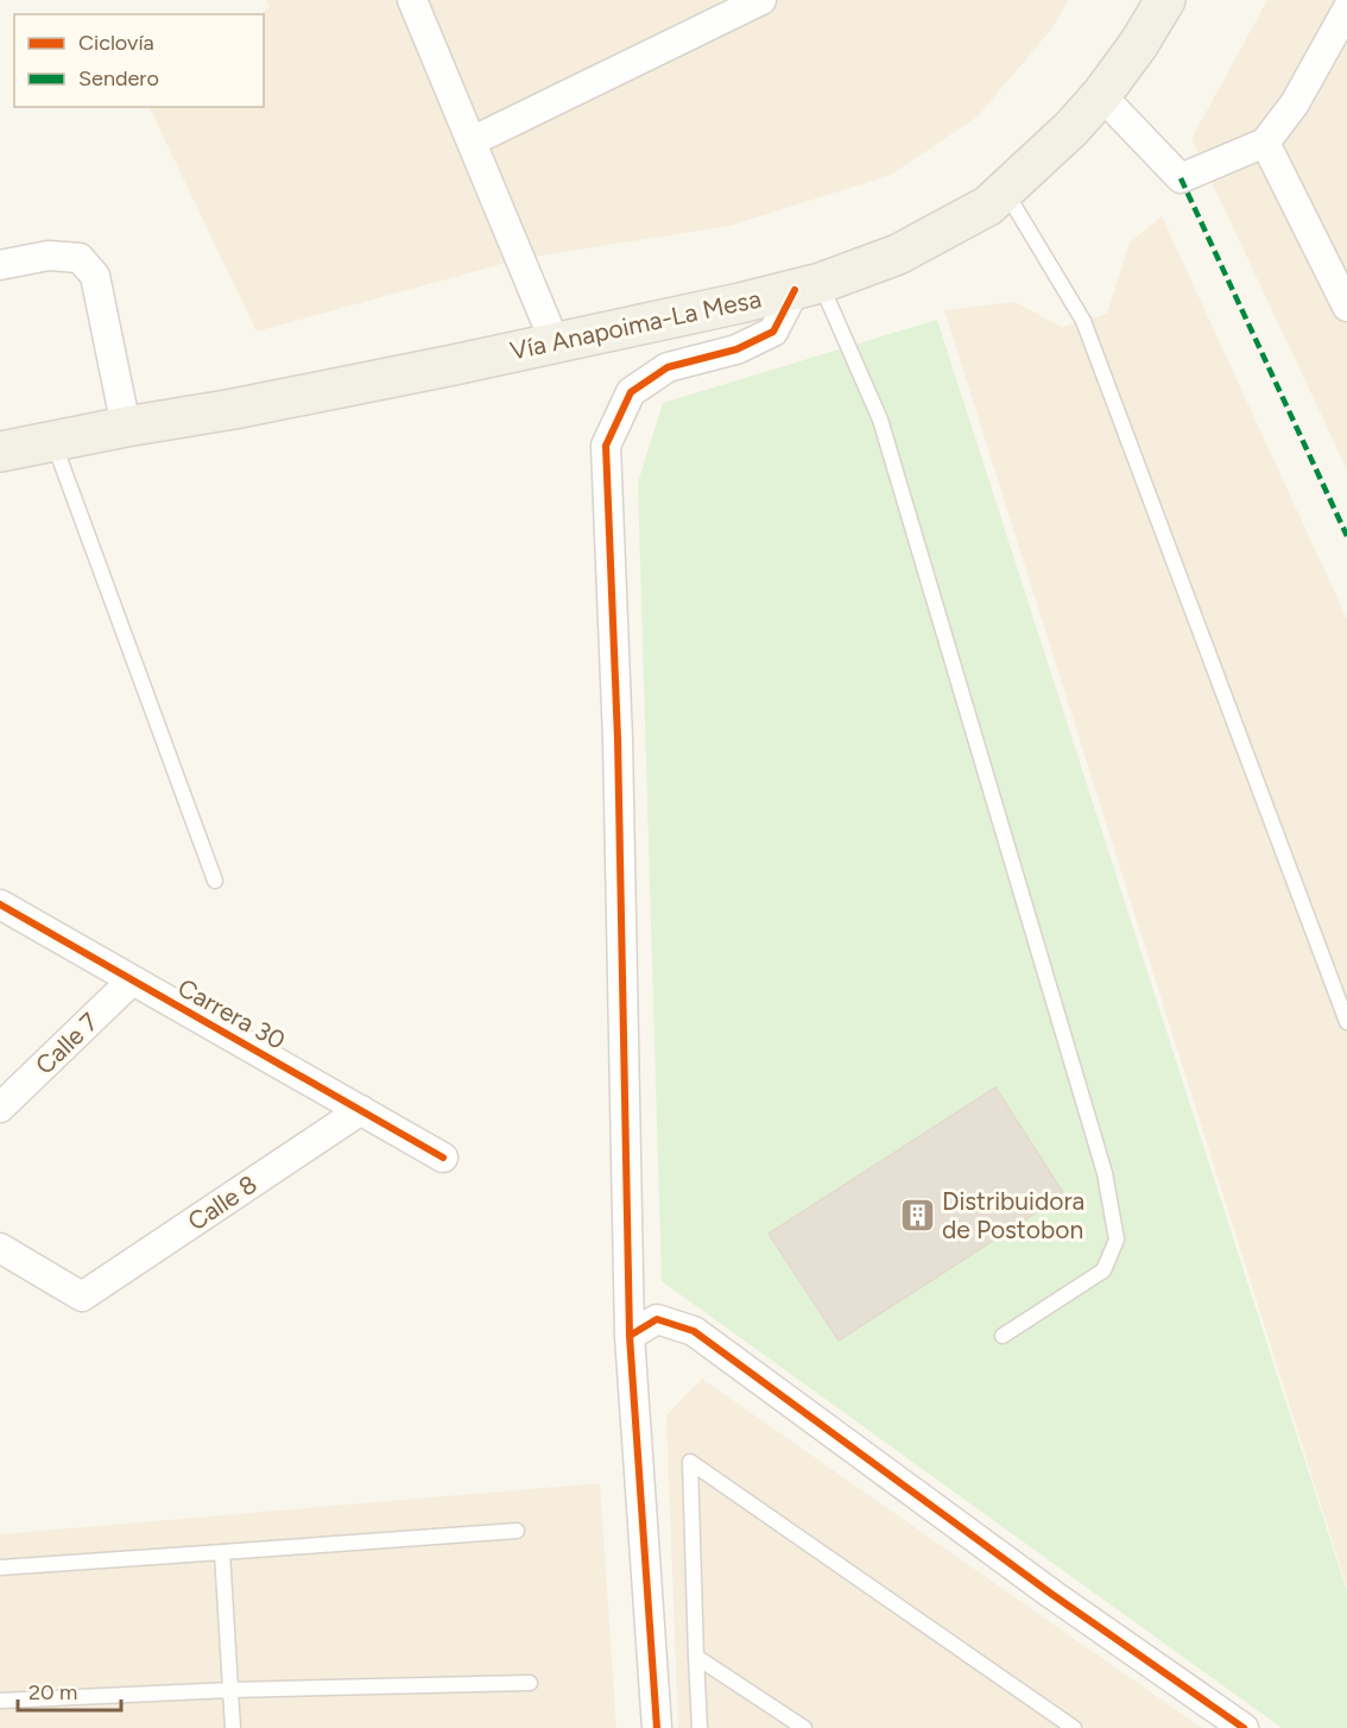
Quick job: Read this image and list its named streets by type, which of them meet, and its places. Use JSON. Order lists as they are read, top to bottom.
{
  "streets": {
    "main road": ["Vía Anapoima-La Mesa"],
    "street": ["Carrera 30", "Calle 7", "Calle 8"]
  },
  "crossings": [
    ["Carrera 30", "Calle 7"],
    ["Carrera 30", "Calle 8"]
  ],
  "places": {
    "building": ["Distribuidora de Postobon"]
  },
  "legend": ["Ciclovía", "Sendero"],
  "scale_bar": "20 m"
}
